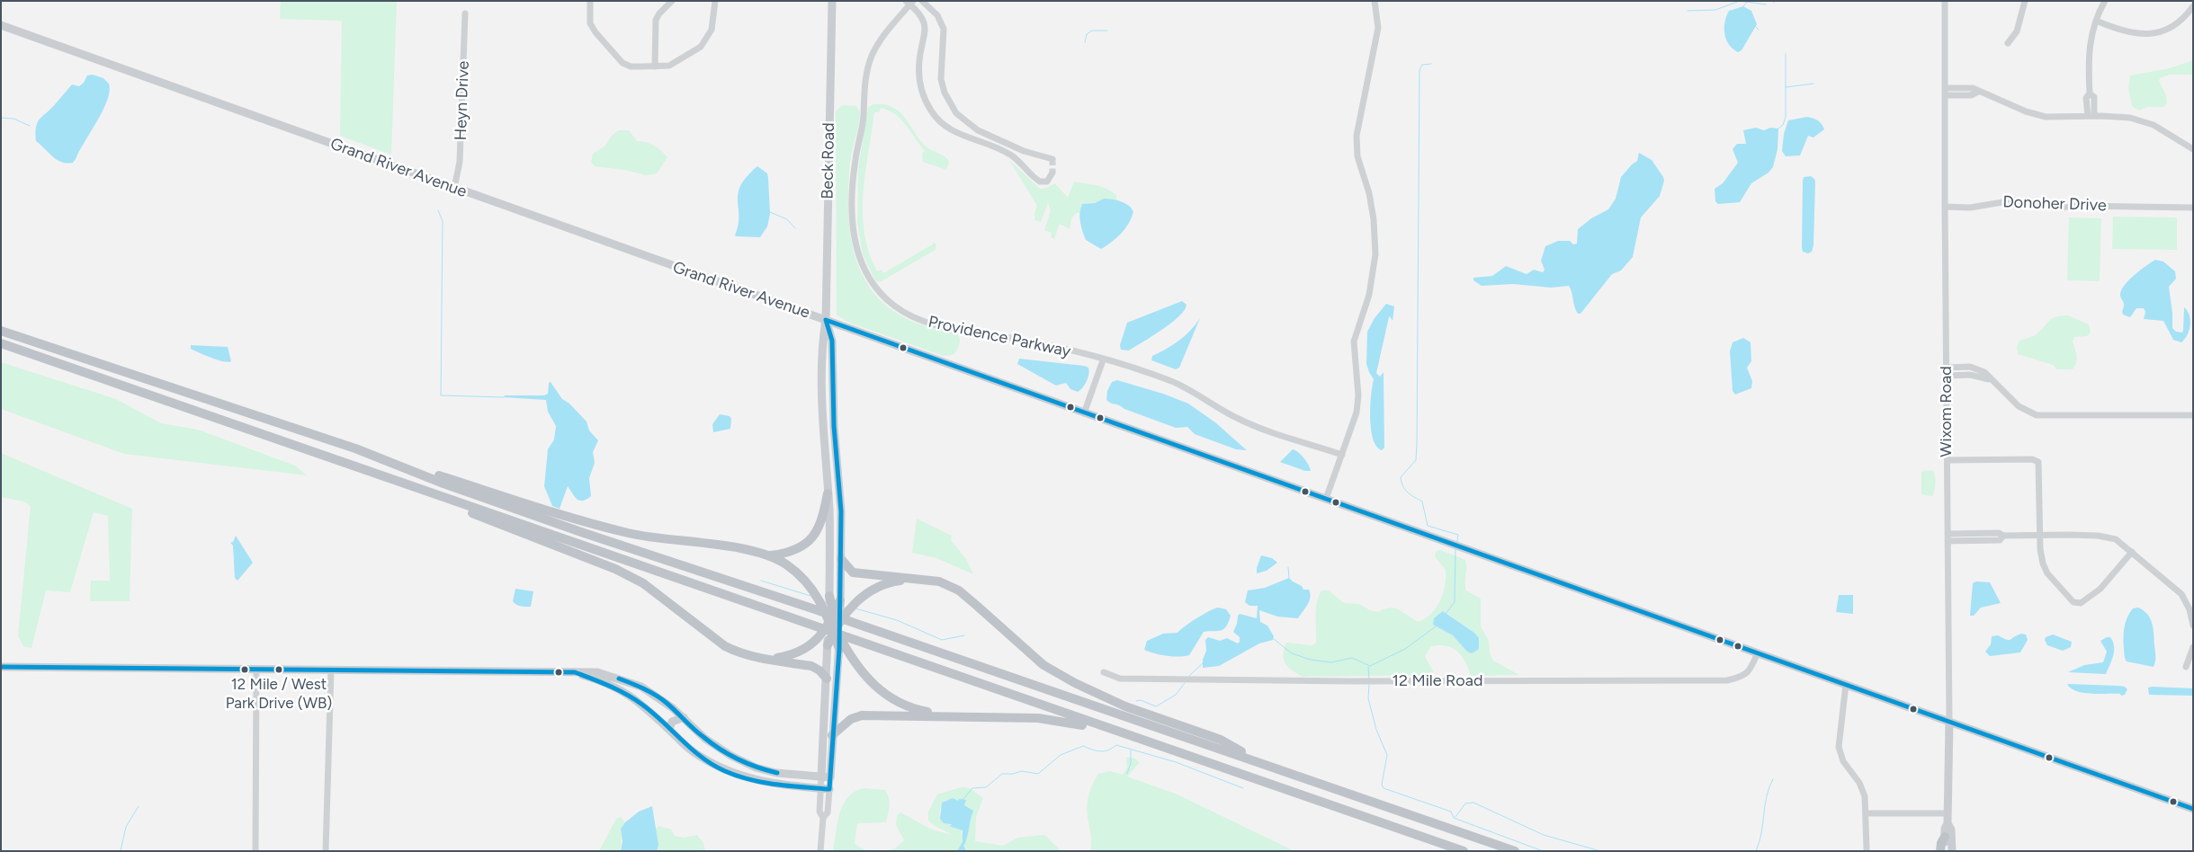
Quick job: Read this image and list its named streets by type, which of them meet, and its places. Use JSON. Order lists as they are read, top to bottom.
{
  "streets": {
    "main road": ["Beck Road", "Grand River Avenue", "Wixom Road"],
    "street": [
      "Heyn Drive",
      "Donoher Drive",
      "Providence Parkway",
      "12 Mile Road"
    ]
  },
  "crossings": [
    ["Heyn Drive", "Grand River Avenue"],
    ["Beck Road", "Grand River Avenue"],
    ["Grand River Avenue", "Wixom Road"],
    ["Grand River Avenue", "12 Mile Road"],
    ["Donoher Drive", "Wixom Road"]
  ],
  "places": ["12 Mile / West Park Drive (WB)"]
}
